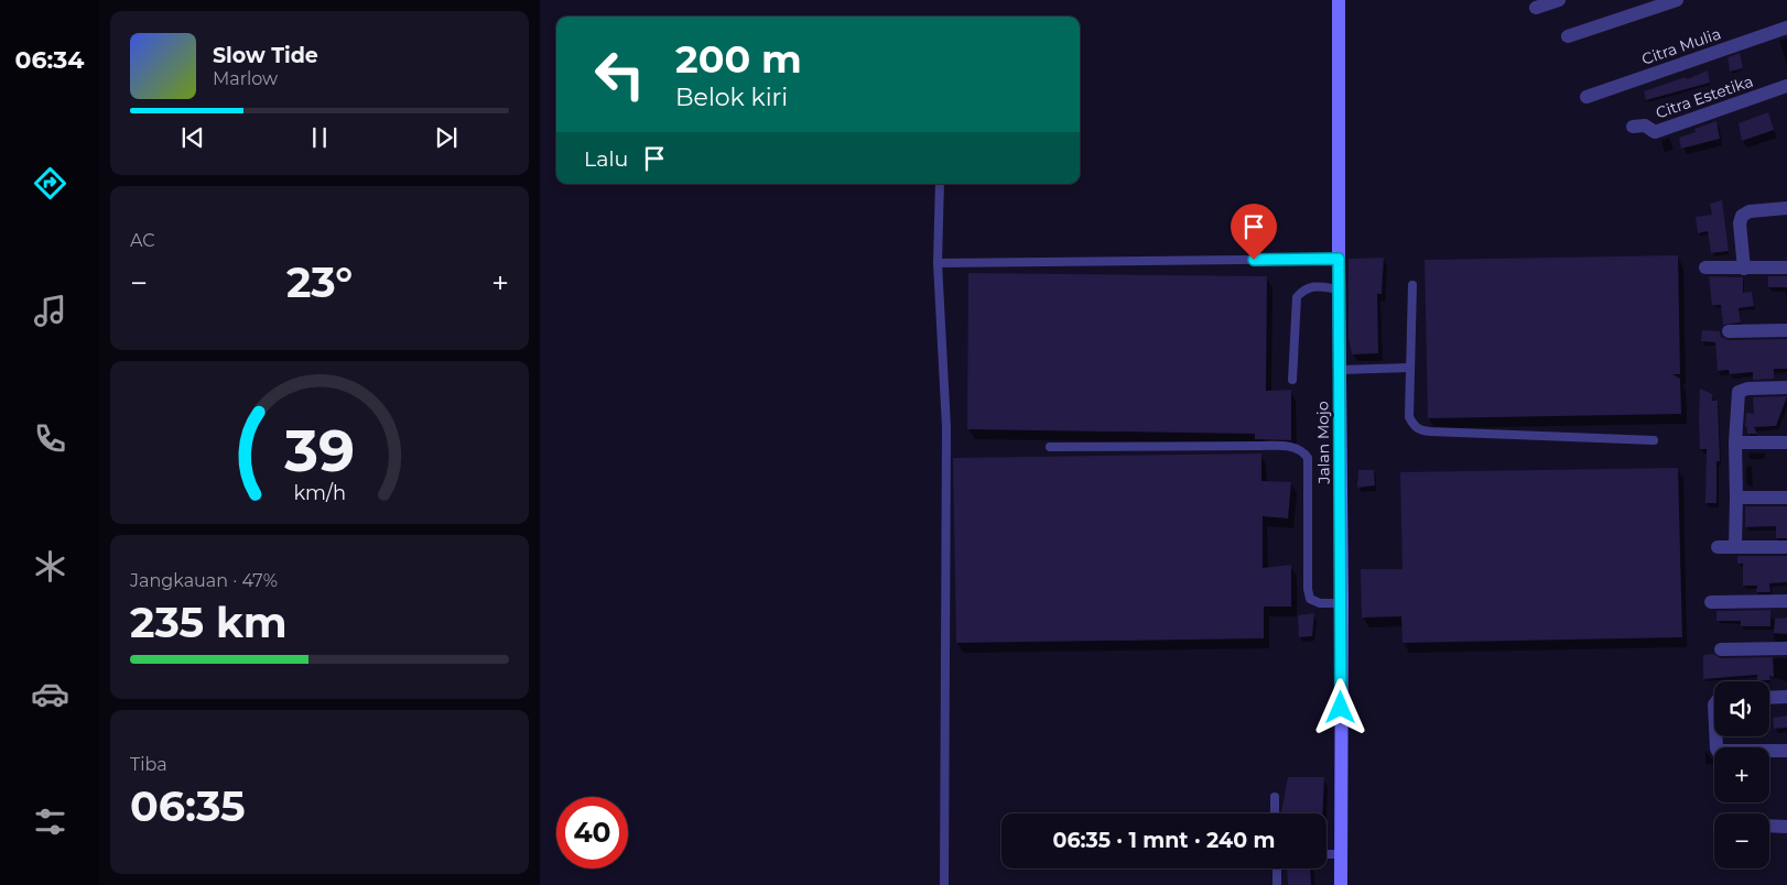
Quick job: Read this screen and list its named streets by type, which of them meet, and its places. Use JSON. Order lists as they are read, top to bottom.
{
  "streets": {
    "street": ["Citra Mulia", "Citra Estetika", "Jalan Mojo"]
  },
  "page": {
    "tabs": "06:34",
    "turn": ["200 m", "Belok kiri"],
    "song": ["Slow Tide", "Marlow"],
    "then": "Lalu",
    "tile": [
      "AC",
      ["Jangkauan · 47%", "235 km"],
      ["Tiba", "06:35"]
    ],
    "heat": ["−", "23°", "+"],
    "map_buttons": ["+", "−"],
    "limit": "40",
    "trip": "06:35 · 1 mnt · 240 m",
    "gauge": ["39", "km/h"]
  }
}
